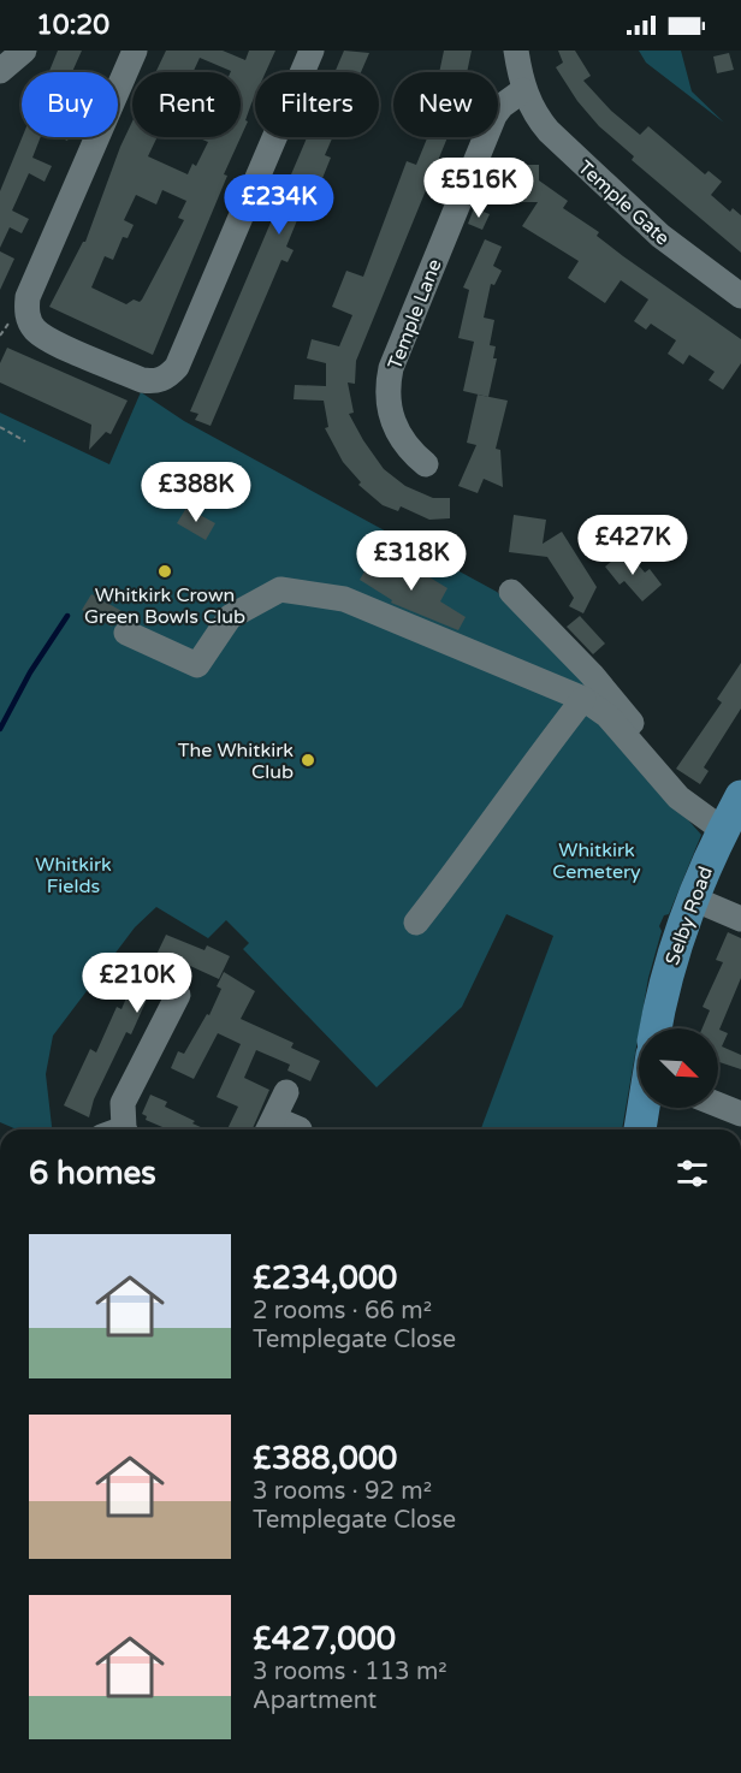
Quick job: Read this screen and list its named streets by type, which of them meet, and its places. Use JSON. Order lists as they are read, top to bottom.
{
  "streets": {
    "main road": ["Selby Road"],
    "street": ["Temple Gate", "Temple Lane"]
  },
  "crossings": [
    ["Temple Gate", "Temple Lane"]
  ],
  "parks": ["Whitkirk Cemetery", "Whitkirk Fields"],
  "places": ["Whitkirk Crown Green Bowls Club", "The Whitkirk Club"],
  "north": "bottom right",
  "page": {
    "status": "10:20",
    "chip": [
      "Buy",
      "Rent",
      "Filters",
      "New"
    ],
    "price": [
      "£516K",
      "£234K",
      "£388K",
      "£427K",
      "£318K",
      "£210K"
    ],
    "heading": "6 homes",
    "list": [
      {
        "name": "£234,000",
        "note": "2 rooms · 66 m² · Templegate Close"
      },
      {
        "name": "£388,000",
        "note": "3 rooms · 92 m² · Templegate Close"
      },
      {
        "name": "£427,000",
        "note": "3 rooms · 113 m² · Apartment"
      }
    ]
  }
}
